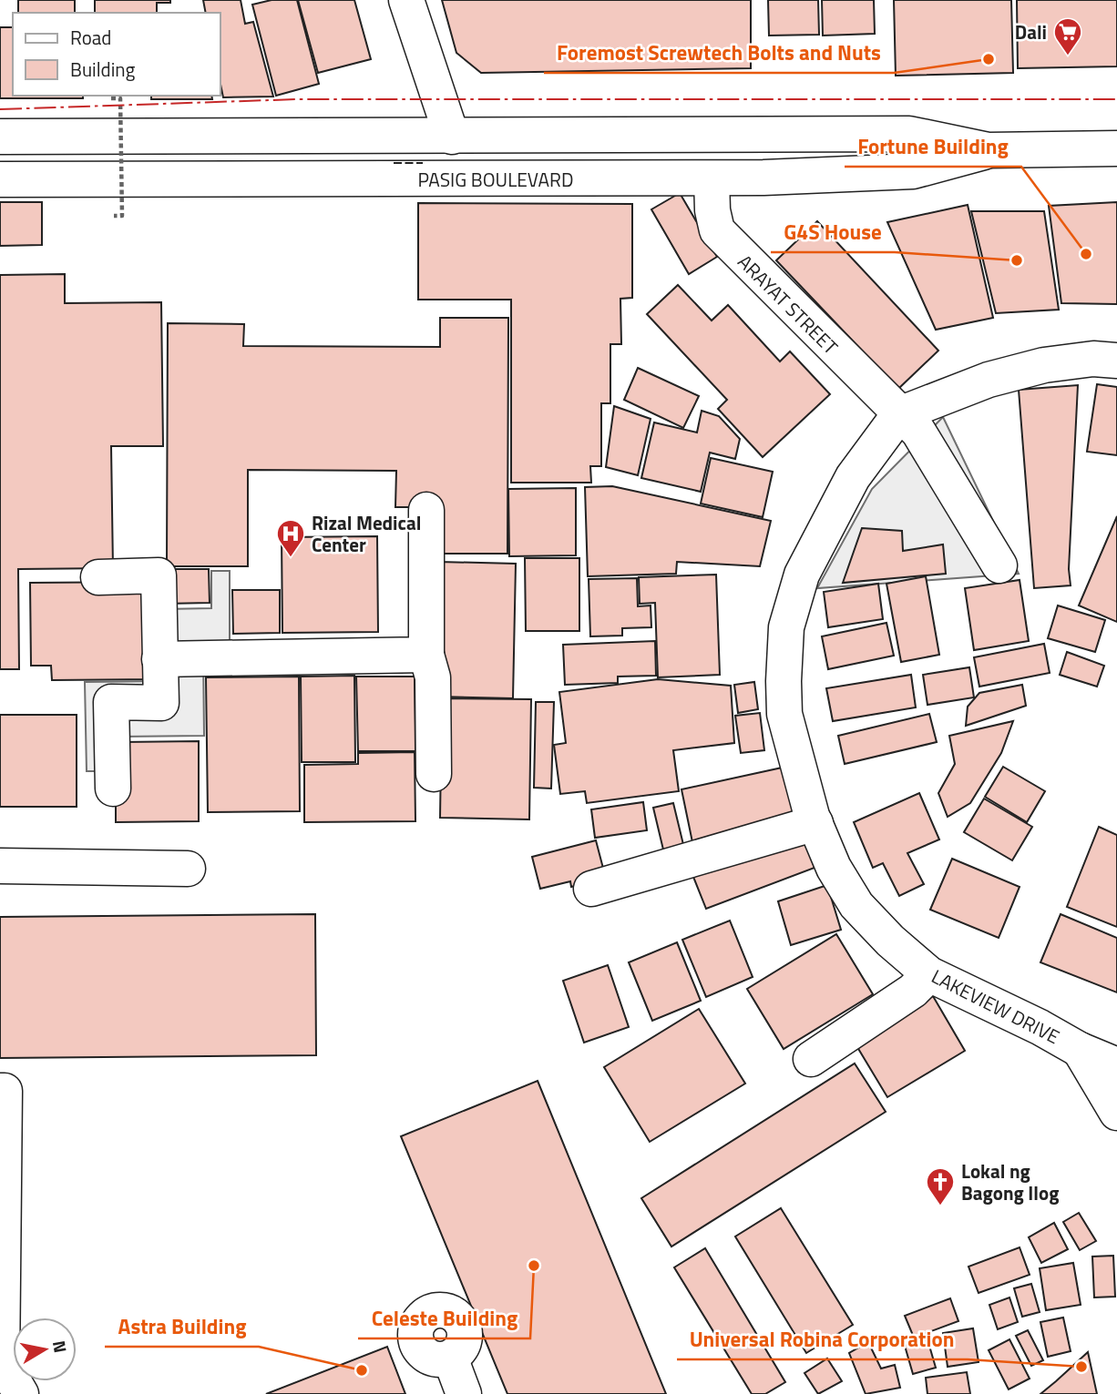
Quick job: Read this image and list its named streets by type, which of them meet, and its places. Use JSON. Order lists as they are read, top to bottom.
{
  "streets": {
    "main road": ["PASIG BOULEVARD", "ARAYAT STREET", "LAKEVIEW DRIVE"]
  },
  "crossings": [
    ["PASIG BOULEVARD", "ARAYAT STREET"],
    ["ARAYAT STREET", "LAKEVIEW DRIVE"]
  ],
  "places": {
    "supermarket": ["Dali"],
    "other": [
      "Foremost Screwtech Bolts and Nuts",
      "Fortune Building",
      "G4S House",
      "Celeste Building",
      "Universal Robina Corporation",
      "Astra Building"
    ],
    "hospital": ["Rizal Medical Center"],
    "church": ["Lokal ng Bagong Ilog"]
  },
  "legend": ["Road", "Building"],
  "north": "right"
}
